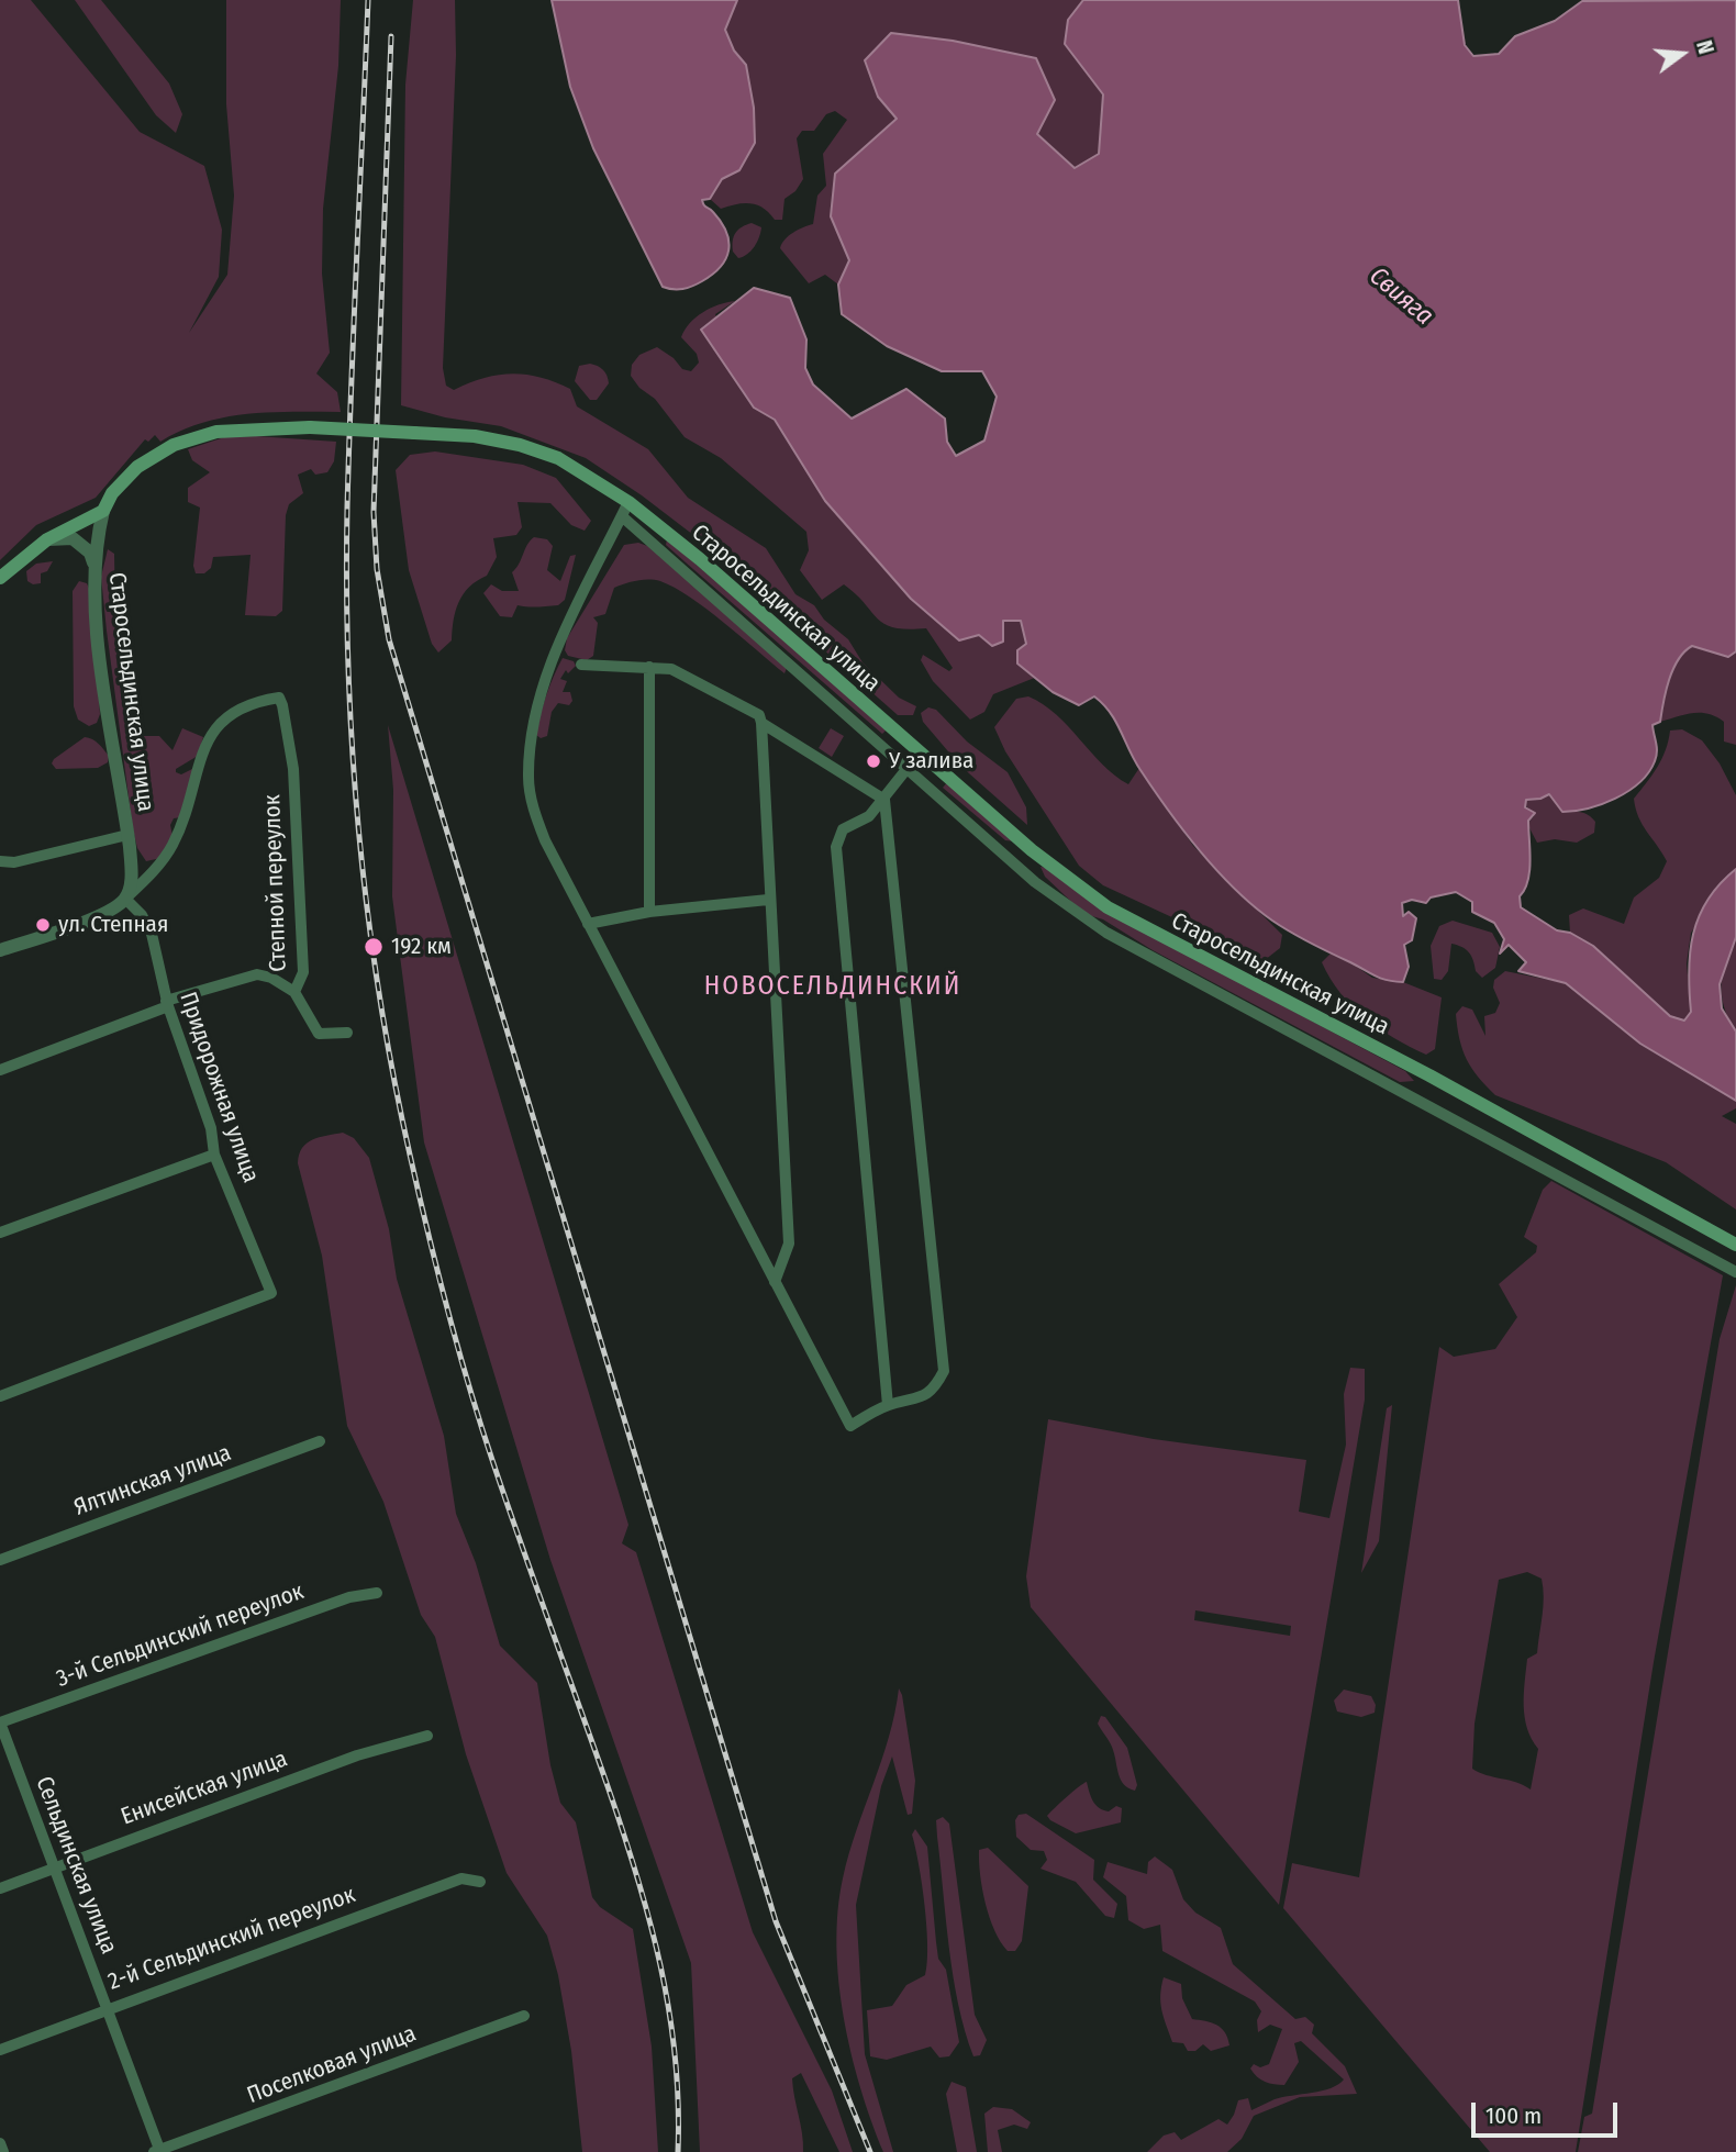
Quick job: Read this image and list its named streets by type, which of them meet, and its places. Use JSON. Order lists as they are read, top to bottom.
{
  "streets": {
    "main road": ["Старосельдинская улица"],
    "street": [
      "Степной переулок",
      "Придорожная улица",
      "Ялтинская улица",
      "3-й Сельдинский переулок",
      "Енисейская улица",
      "Сельдинская улица",
      "2-й Сельдинский переулок",
      "Поселковая улица"
    ]
  },
  "crossings": [
    ["Старосельдинская улица", "Степной переулок"],
    ["Старосельдинская улица", "Придорожная улица"],
    ["Степной переулок", "Придорожная улица"],
    ["3-й Сельдинский переулок", "Сельдинская улица"],
    ["Енисейская улица", "Сельдинская улица"],
    ["Сельдинская улица", "2-й Сельдинский переулок"],
    ["Сельдинская улица", "Поселковая улица"]
  ],
  "districts": ["НОВОСЕЛЬДИНСКИЙ"],
  "water": ["Свияга"],
  "places": ["У залива", "ул. Степная", "192 км"],
  "scale_bar": "100 m",
  "north": "right"
}
